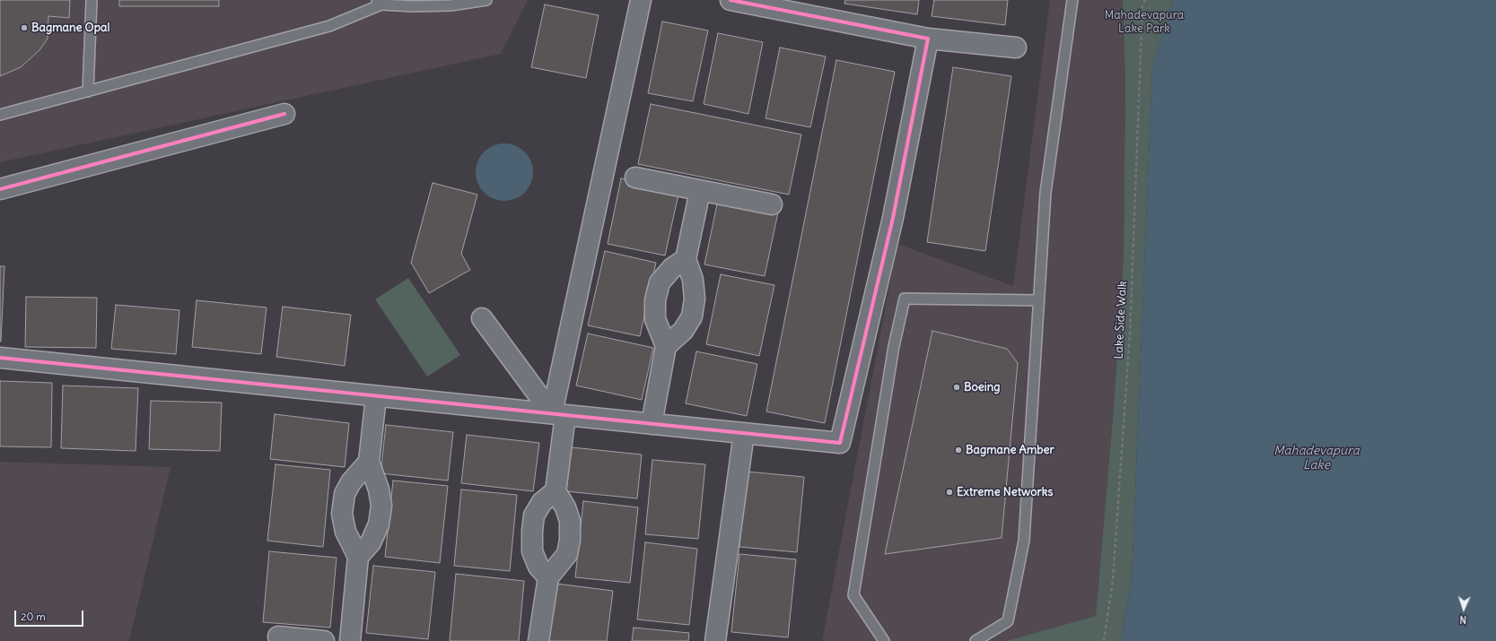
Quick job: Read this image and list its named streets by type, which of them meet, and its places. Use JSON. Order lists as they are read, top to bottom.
{
  "streets": {
    "path": ["Lake Side Walk"]
  },
  "water": ["Mahadevapura Lake"],
  "parks": ["Mahadevapura Lake Park"],
  "places": [
    "Bagmane Opal",
    "Boeing",
    "Bagmane Amber",
    "Extreme Networks"
  ],
  "scale_bar": "20 m",
  "north": "bottom"
}
